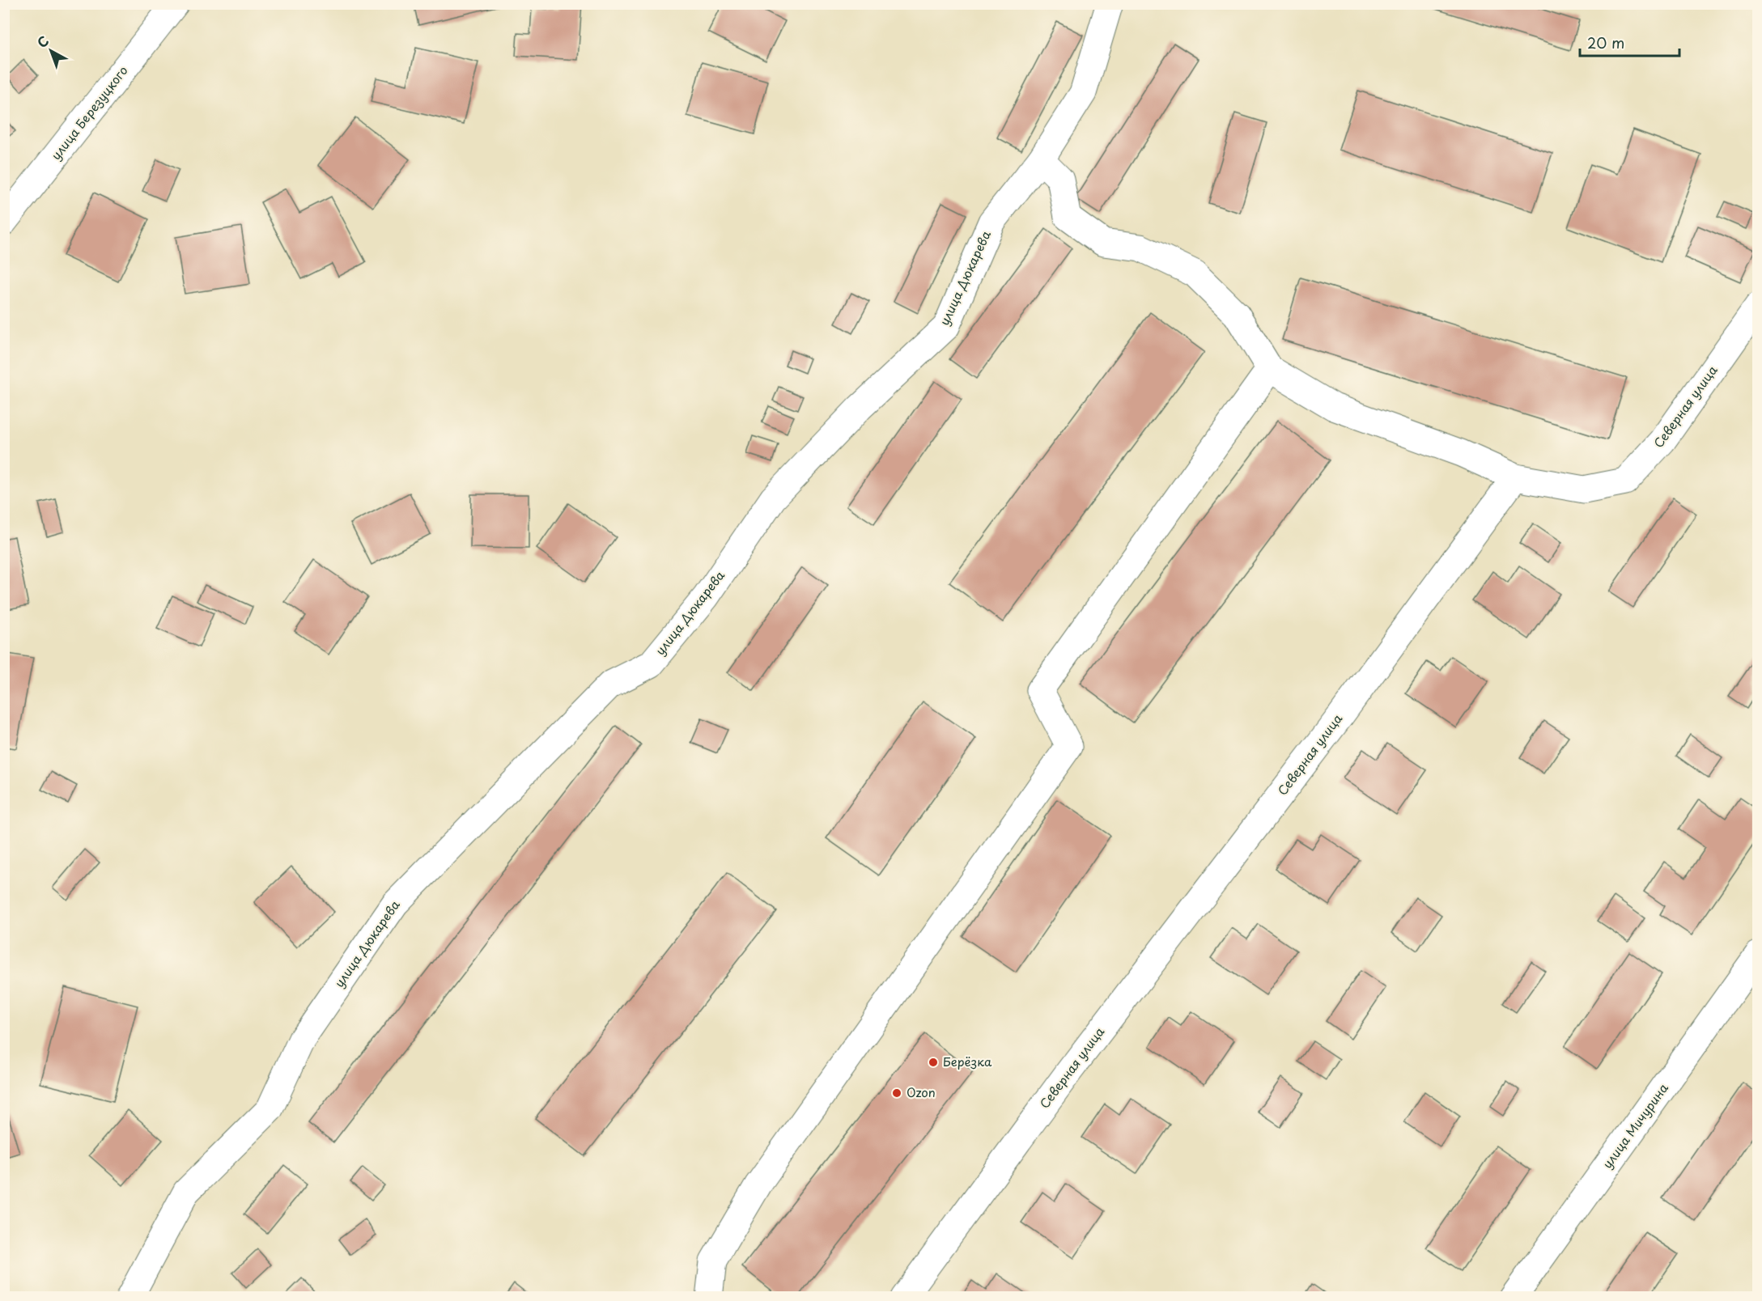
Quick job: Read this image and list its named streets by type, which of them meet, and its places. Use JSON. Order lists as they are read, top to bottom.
{
  "streets": {
    "street": [
      "улица Березуцкого",
      "улица Дюкарева",
      "Северная улица",
      "улица Мичурина"
    ]
  },
  "places": ["Берёзка", "Ozon"],
  "scale_bar": "20 m",
  "north": "top left"
}
